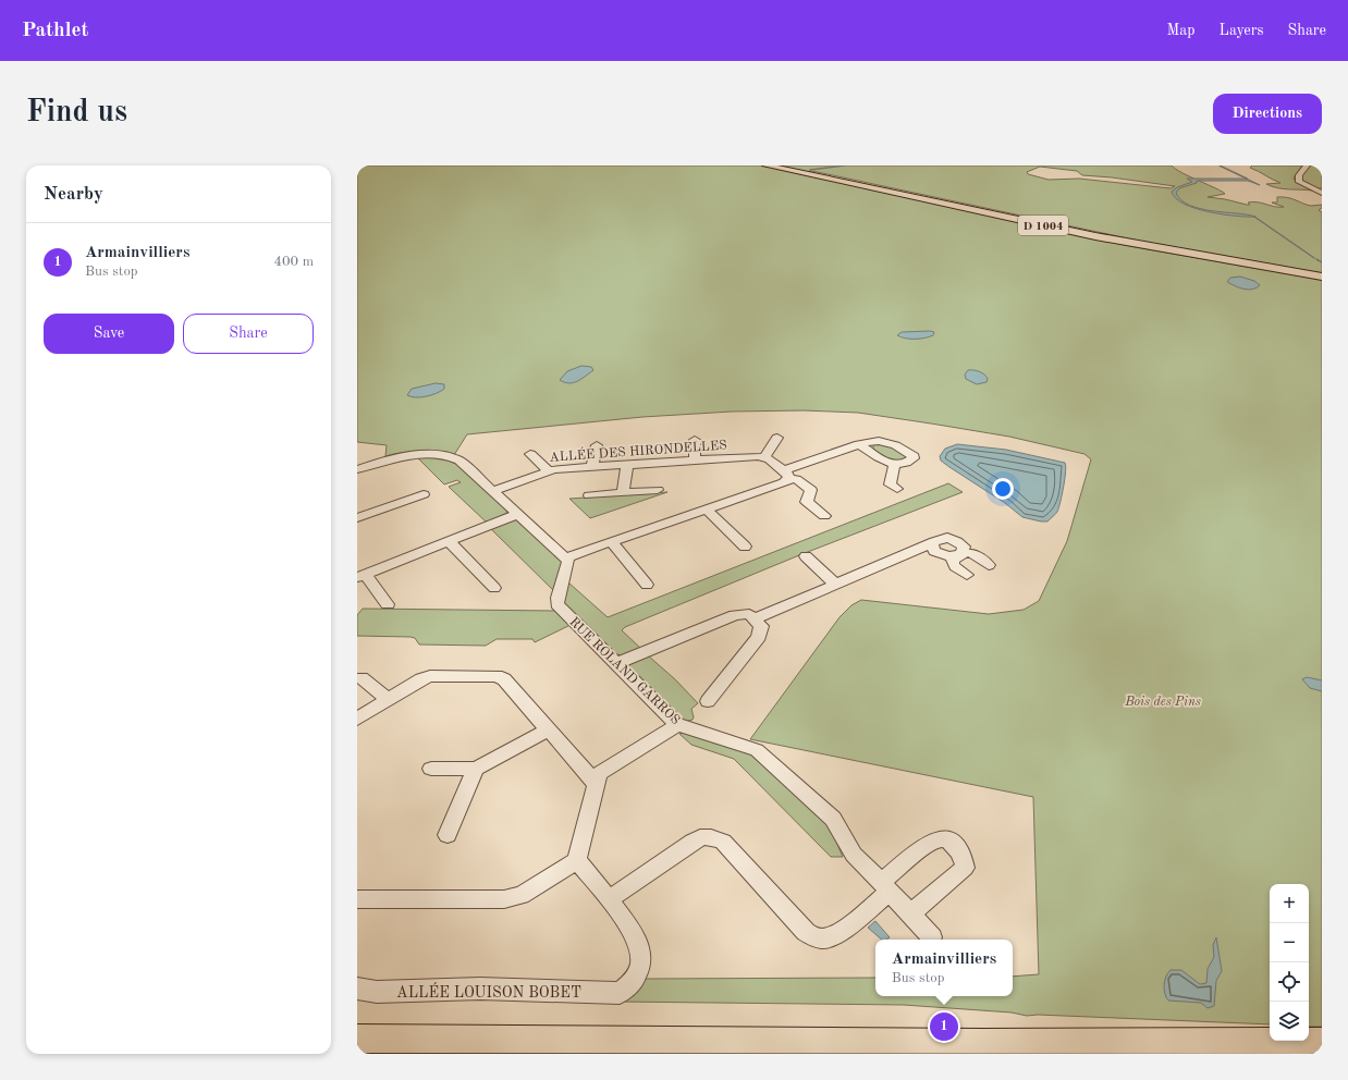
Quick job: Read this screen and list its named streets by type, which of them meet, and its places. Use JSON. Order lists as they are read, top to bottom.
{
  "streets": {
    "highway": ["D 1004"],
    "street": ["ALLÉE DES HIRONDELLES", "RUE ROLAND GARROS", "ALLÉE LOUISON BOBET"]
  },
  "parks": ["Bois des Pins"],
  "page": {
    "header": "Pathlet",
    "nav": ["Map", "Layers", "Share"],
    "buttons": [
      "Directions",
      ["Save", "Share"]
    ],
    "title": "Find us",
    "heading": "Nearby",
    "list": [
      {
        "mark": "1",
        "name": "Armainvilliers",
        "note": "Bus stop",
        "value": "400 m"
      }
    ],
    "map_buttons": ["+", "−"],
    "popup": ["Armainvilliers", "Bus stop"],
    "pins": "1"
  }
}
